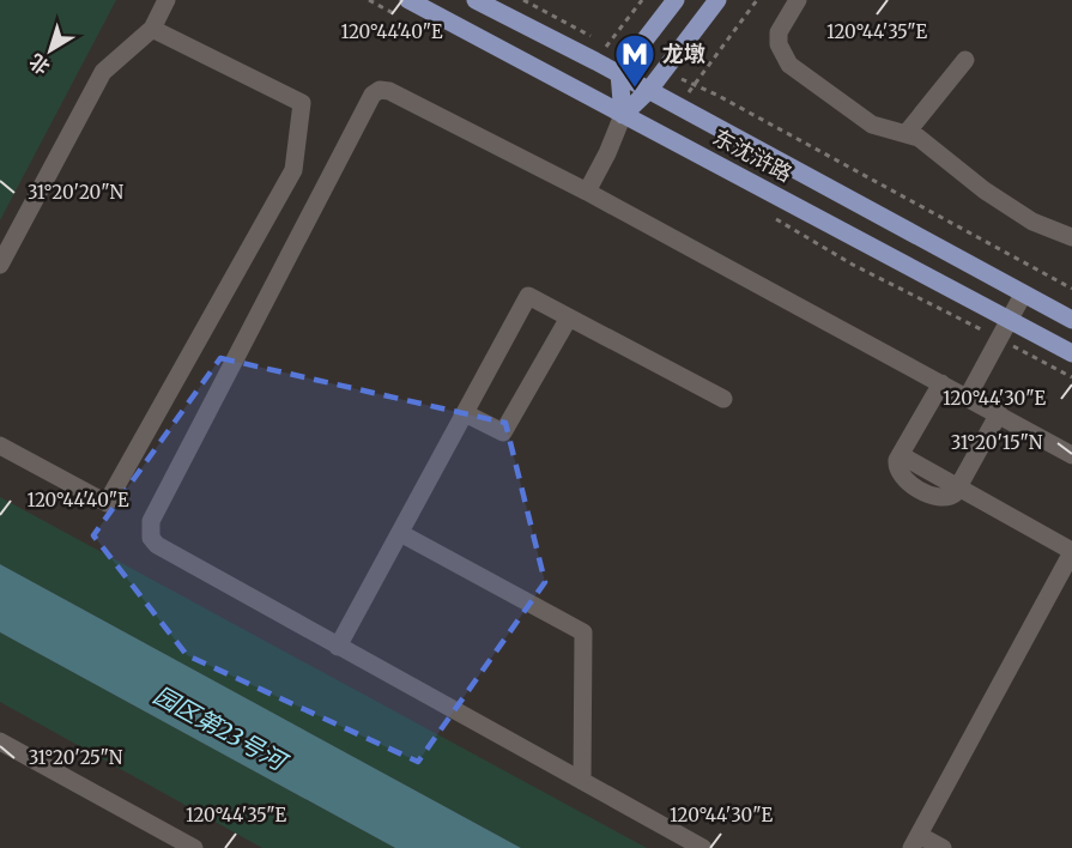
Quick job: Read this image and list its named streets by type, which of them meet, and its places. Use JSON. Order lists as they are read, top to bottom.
{
  "streets": {
    "main road": ["东沈浒路"]
  },
  "water": ["园区第23号河"],
  "places": {
    "metro station": ["龙墩"]
  },
  "north": "bottom left",
  "coordinates": [
    "120°44'40\"E",
    "120°44'35\"E",
    "31°20'20\"N",
    "120°44'30\"E",
    "31°20'15\"N",
    "31°20'25\"N"
  ]
}
